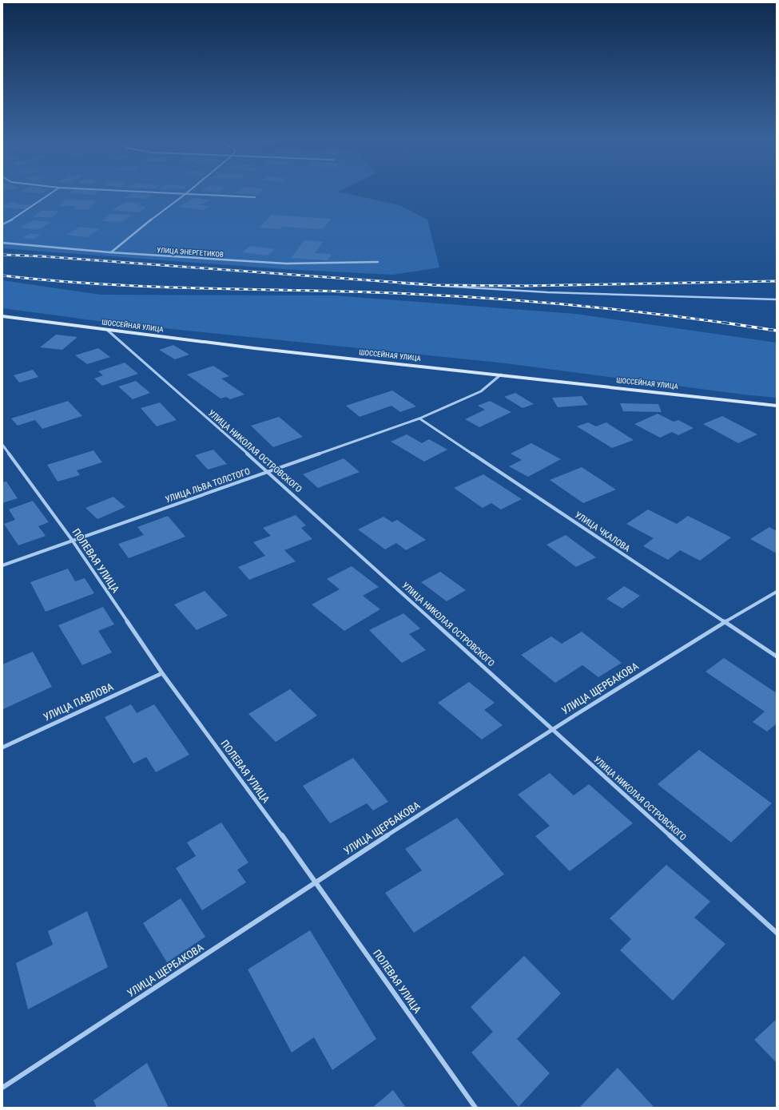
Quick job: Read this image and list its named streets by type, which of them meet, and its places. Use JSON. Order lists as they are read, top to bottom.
{
  "streets": {
    "main road": ["ШОССЕЙНАЯ УЛИЦА"],
    "street": [
      "УЛИЦА ЭНЕРГЕТИКОВ",
      "УЛИЦА НИКОЛАЯ ОСТРОВСКОГО",
      "УЛИЦА ЛЬВА ТОЛСТОГО",
      "УЛИЦА ЧКАЛОВА",
      "ПОЛЕВАЯ УЛИЦА",
      "УЛИЦА ЩЕРБАКОВА",
      "УЛИЦА ПАВЛОВА"
    ]
  },
  "crossings": [
    ["ШОССЕЙНАЯ УЛИЦА", "УЛИЦА НИКОЛАЯ ОСТРОВСКОГО"],
    ["ШОССЕЙНАЯ УЛИЦА", "УЛИЦА ЛЬВА ТОЛСТОГО"],
    ["УЛИЦА НИКОЛАЯ ОСТРОВСКОГО", "УЛИЦА ЛЬВА ТОЛСТОГО"],
    ["УЛИЦА НИКОЛАЯ ОСТРОВСКОГО", "УЛИЦА ЩЕРБАКОВА"],
    ["УЛИЦА ЛЬВА ТОЛСТОГО", "УЛИЦА ЧКАЛОВА"],
    ["УЛИЦА ЛЬВА ТОЛСТОГО", "ПОЛЕВАЯ УЛИЦА"],
    ["УЛИЦА ЧКАЛОВА", "УЛИЦА ЩЕРБАКОВА"],
    ["ПОЛЕВАЯ УЛИЦА", "УЛИЦА ЩЕРБАКОВА"],
    ["ПОЛЕВАЯ УЛИЦА", "УЛИЦА ПАВЛОВА"]
  ]
}
